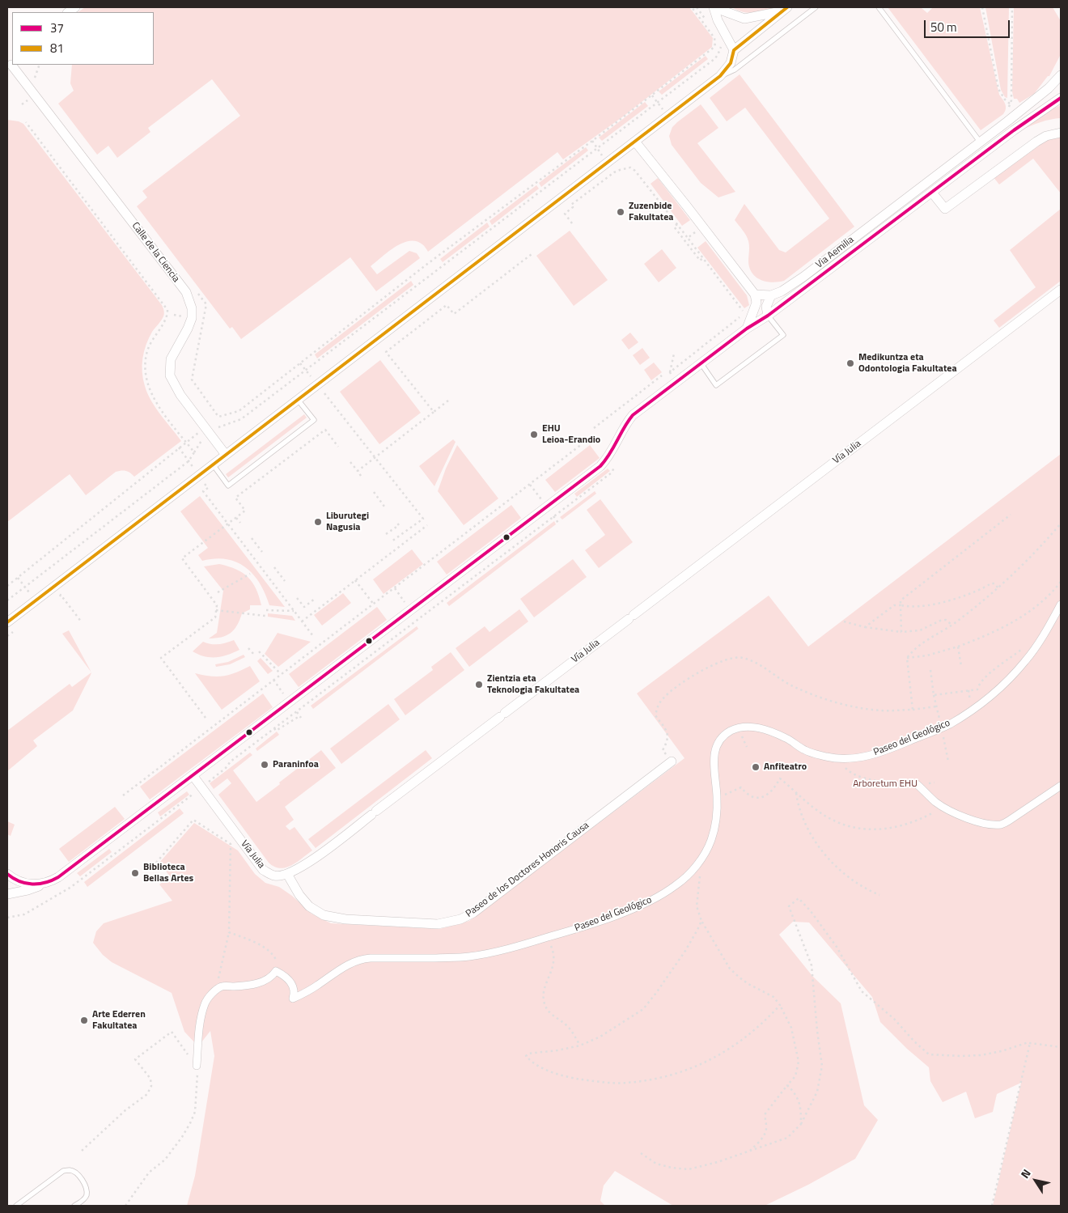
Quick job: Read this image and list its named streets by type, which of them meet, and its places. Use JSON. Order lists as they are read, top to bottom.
{
  "streets": {
    "street": [
      "Calle de la Ciencia",
      "Via Aemilia",
      "Vía Julia",
      "Paseo del Geológico",
      "Paseo de los Doctores Honoris Causa"
    ]
  },
  "crossings": [
    ["Vía Julia", "Paseo de los Doctores Honoris Causa"]
  ],
  "parks": ["Arboretum EHU"],
  "places": [
    "Zuzenbide Fakultatea",
    "Medikuntza eta Odontologia Fakultatea",
    "EHU Leioa-Erandio",
    "Liburutegi Nagusia",
    "Zientzia eta Teknologia Fakultatea",
    "Paraninfoa",
    "Anfiteatro",
    "Biblioteca Bellas Artes",
    "Arte Ederren Fakultatea"
  ],
  "lines": ["transit line 81", "transit line 37"],
  "legend": ["37", "81"],
  "scale_bar": "50 m",
  "north": "top left"
}
